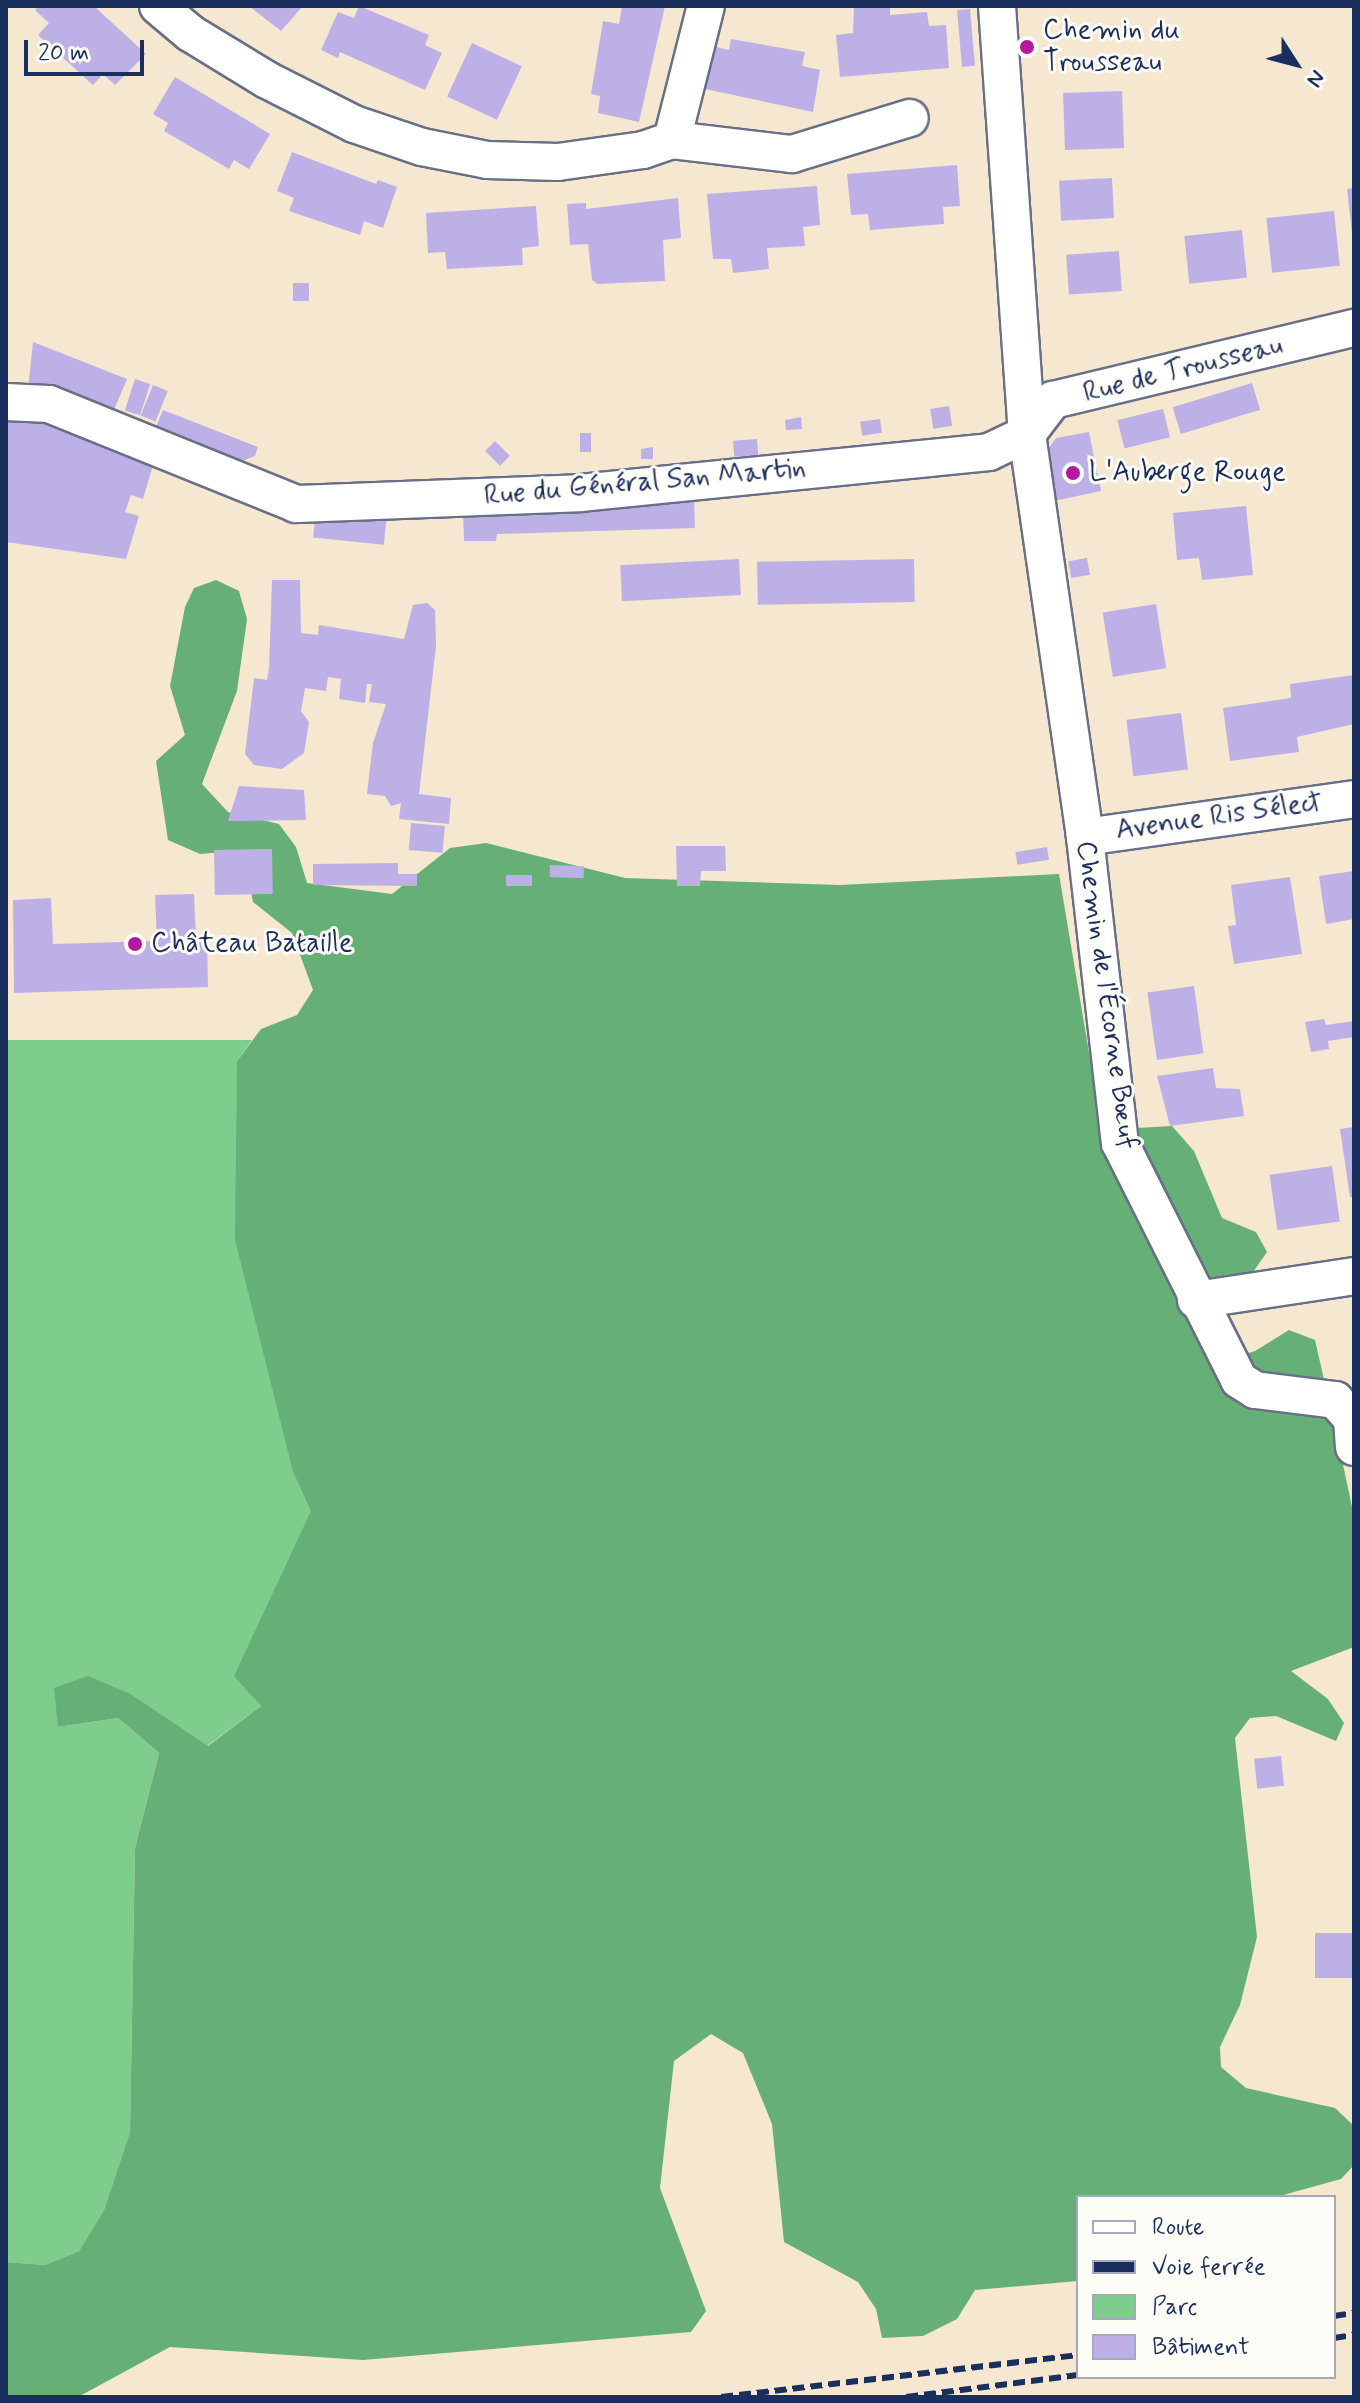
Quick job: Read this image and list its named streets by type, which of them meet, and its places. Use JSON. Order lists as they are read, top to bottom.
{
  "streets": {
    "street": [
      "Rue de Trousseau",
      "Rue du Général San Martin",
      "Avenue Ris Sélect",
      "Chemin de l'Écorne Bœuf"
    ]
  },
  "crossings": [
    ["Rue de Trousseau", "Rue du Général San Martin"],
    ["Rue de Trousseau", "Chemin de l'Écorne Bœuf"],
    ["Rue du Général San Martin", "Chemin de l'Écorne Bœuf"],
    ["Avenue Ris Sélect", "Chemin de l'Écorne Bœuf"]
  ],
  "places": ["Chemin du Trousseau", "L'Auberge Rouge", "Château Bataille"],
  "legend": [
    "Route",
    "Voie ferrée",
    "Parc",
    "Bâtiment"
  ],
  "scale_bar": "20 m",
  "north": "bottom right"
}
